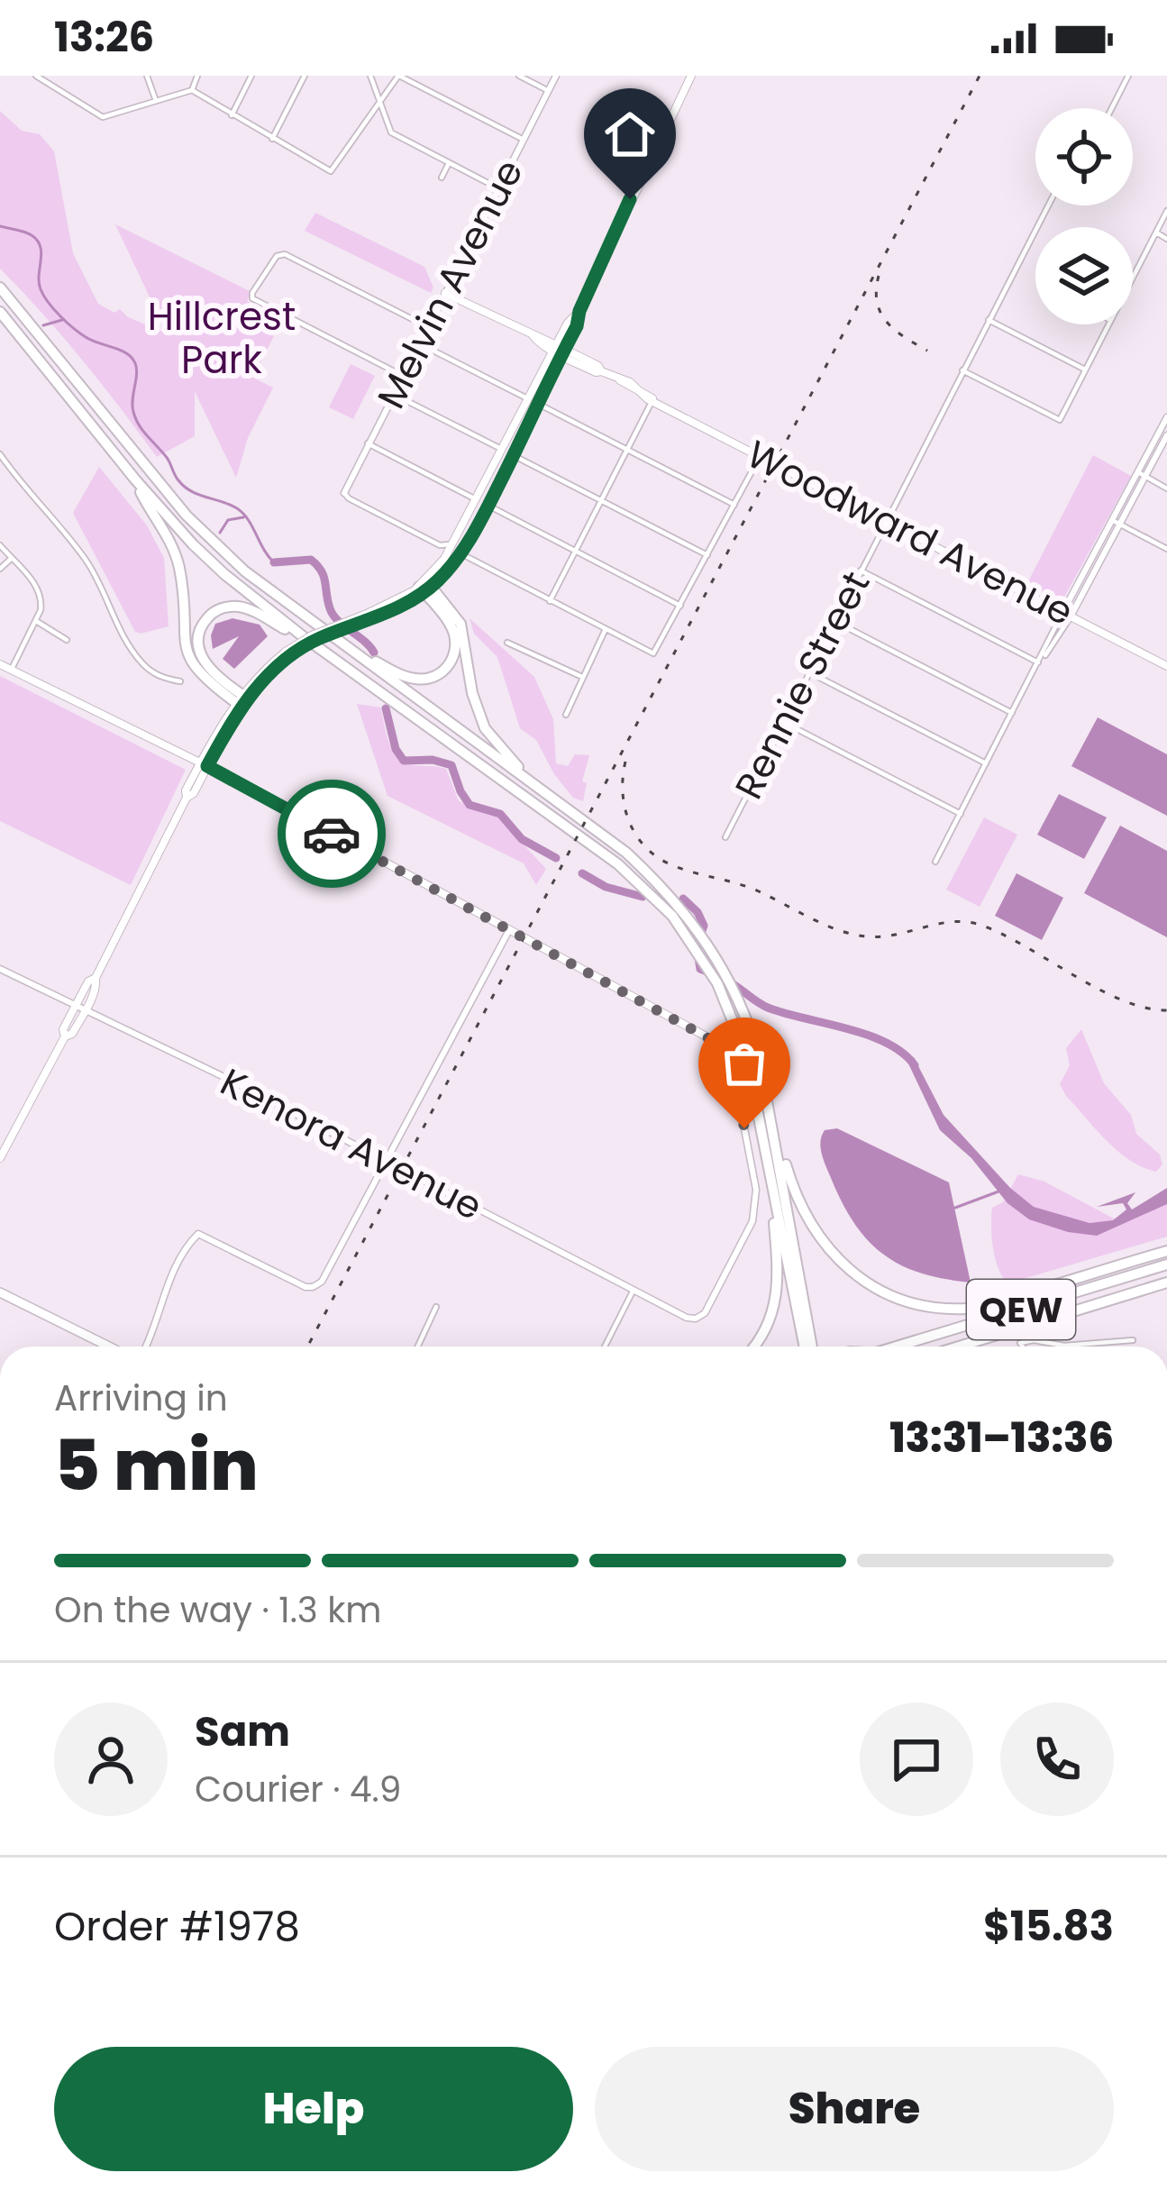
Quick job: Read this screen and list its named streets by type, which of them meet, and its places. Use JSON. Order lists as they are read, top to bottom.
{
  "streets": {
    "highway": ["QEW"],
    "main road": ["Woodward Avenue"],
    "street": ["Melvin Avenue", "Rennie Street", "Kenora Avenue"]
  },
  "crossings": [
    ["Melvin Avenue", "Woodward Avenue"],
    ["Woodward Avenue", "Rennie Street"]
  ],
  "parks": ["Hillcrest Park"],
  "page": {
    "status": "13:26",
    "heading": ["5 min", "Arriving in", "13:31–13:36"],
    "panel": [
      "Sam",
      "Courier · 4.9",
      "Order #1978",
      "$15.83"
    ],
    "bar": "On the way · 1.3 km",
    "buttons": ["Help", "Share"]
  }
}
